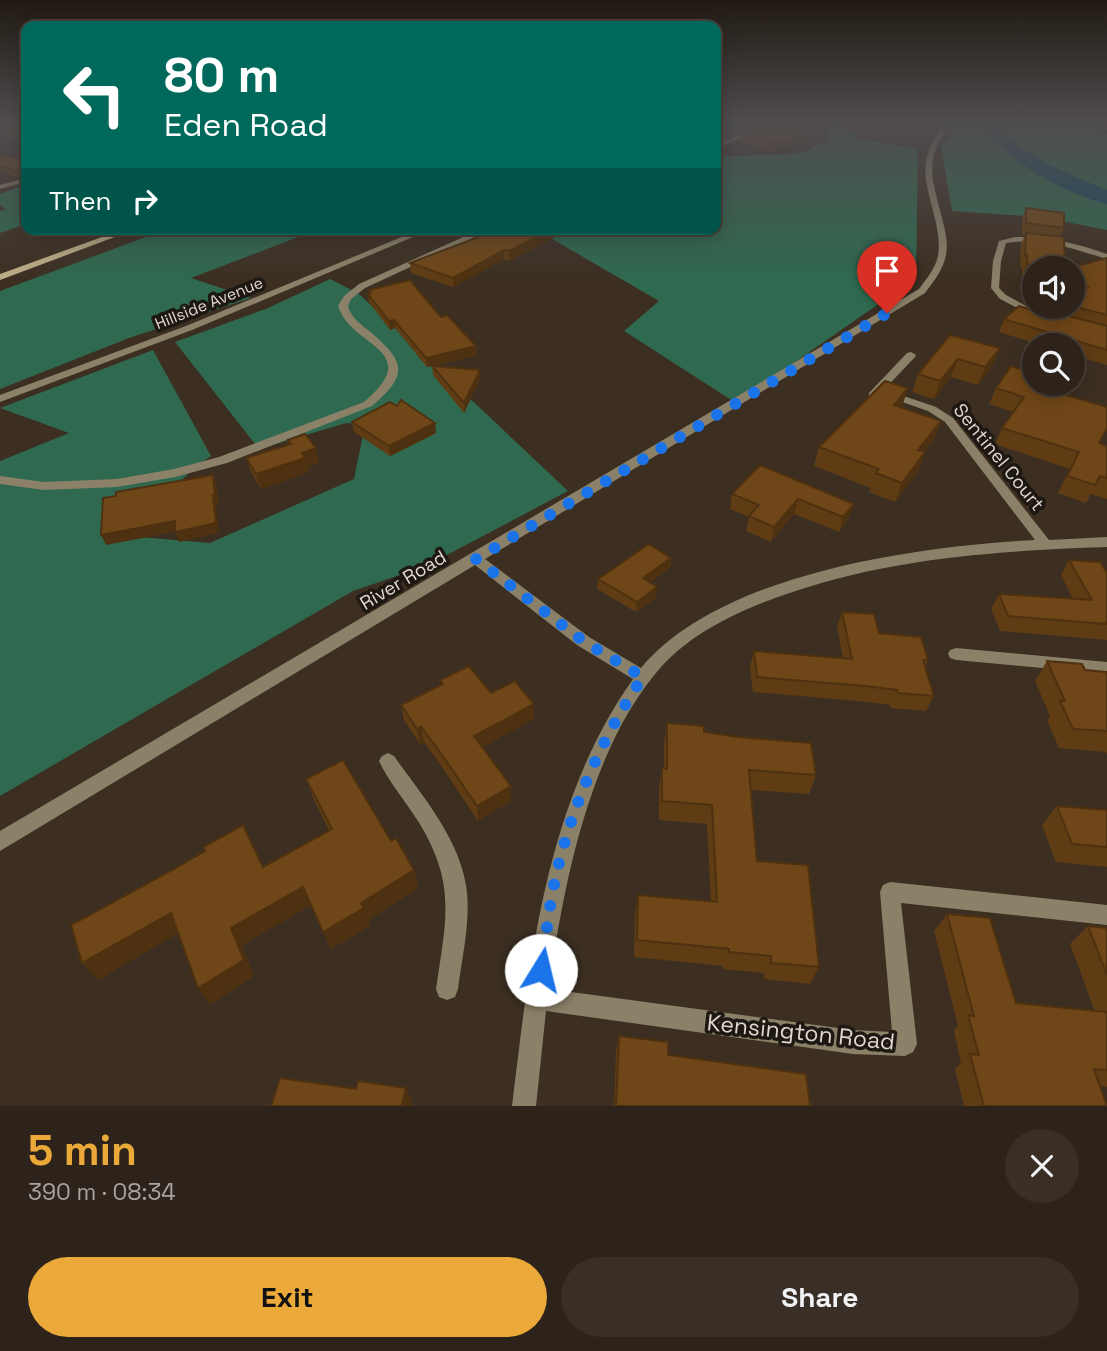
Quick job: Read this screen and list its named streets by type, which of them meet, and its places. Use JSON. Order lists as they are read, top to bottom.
{
  "streets": {
    "street": [
      "Hillside Avenue",
      "Sentinel Court",
      "River Road",
      "Kensington Road"
    ]
  },
  "page": {
    "turn": ["80 m", "Eden Road"],
    "then": "Then",
    "heading": ["5 min", "390 m · 08:34"],
    "buttons": ["Exit", "Share"]
  }
}
